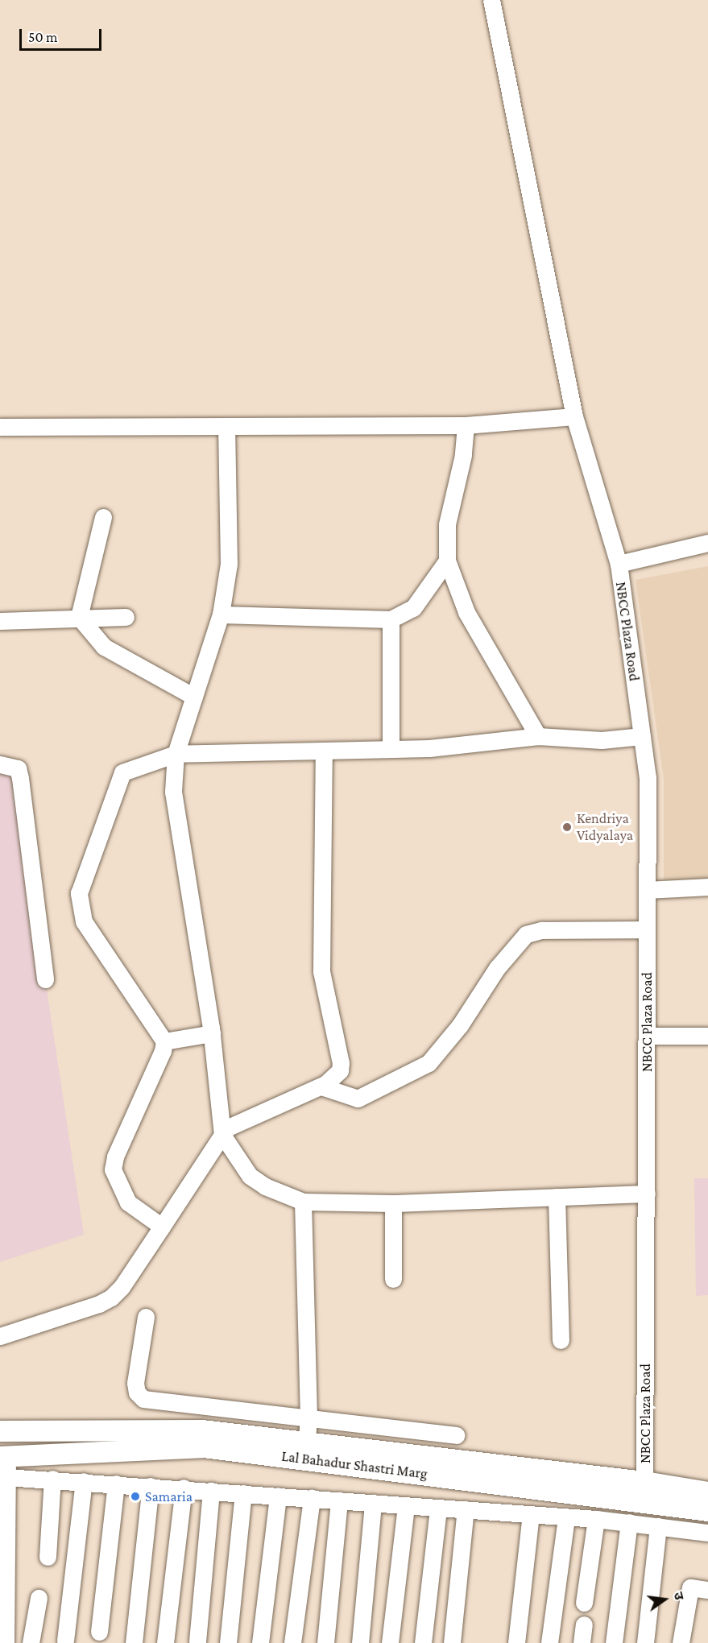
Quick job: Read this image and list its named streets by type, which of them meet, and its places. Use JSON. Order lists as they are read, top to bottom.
{
  "streets": {
    "main road": ["Lal Bahadur Shastri Marg"],
    "street": ["NBCC Plaza Road"]
  },
  "crossings": [
    ["NBCC Plaza Road", "Lal Bahadur Shastri Marg"]
  ],
  "places": ["Kendriya Vidyalaya", "Samaria"],
  "scale_bar": "50 m",
  "north": "right"
}
